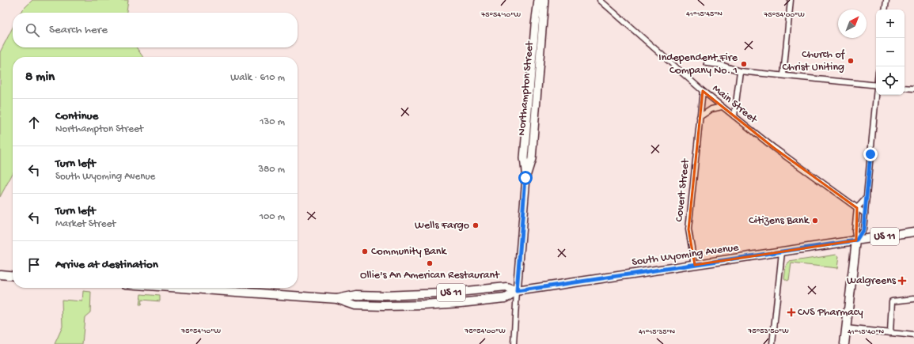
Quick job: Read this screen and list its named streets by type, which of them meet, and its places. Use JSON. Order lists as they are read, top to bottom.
{
  "streets": {
    "main road": ["US 11", "South Wyoming Avenue"],
    "street": ["Northampton Street", "Main Street", "Covert Street"]
  },
  "crossings": [
    ["Northampton Street", "South Wyoming Avenue"],
    ["Main Street", "Covert Street"],
    ["Covert Street", "South Wyoming Avenue"],
    ["US 11", "South Wyoming Avenue"]
  ],
  "places": {
    "other": [
      "Church of Christ Uniting",
      "Independent Fire Company No. 1",
      "Citizens Bank",
      "Wells Fargo",
      "Community Bank",
      "Ollie's An American Restaurant"
    ],
    "health": ["Walgreens", "CVS Pharmacy"]
  },
  "north": "top right",
  "page": {
    "map_buttons": ["+", "−"],
    "search": "Search here",
    "heading": ["8 min", "Walk · 610 m"],
    "list": [
      ["Continue", "Northampton Street", "130 m"],
      ["Turn left", "South Wyoming Avenue", "380 m"],
      ["Turn left", "Market Street", "100 m"],
      "Arrive at destination"
    ]
  },
  "coordinates": [
    "41°15'45\"N",
    "75°54'10\"W",
    "75°54'00\"W",
    "75°53'50\"W",
    "41°15'35\"N",
    "41°15'40\"N"
  ]
}
